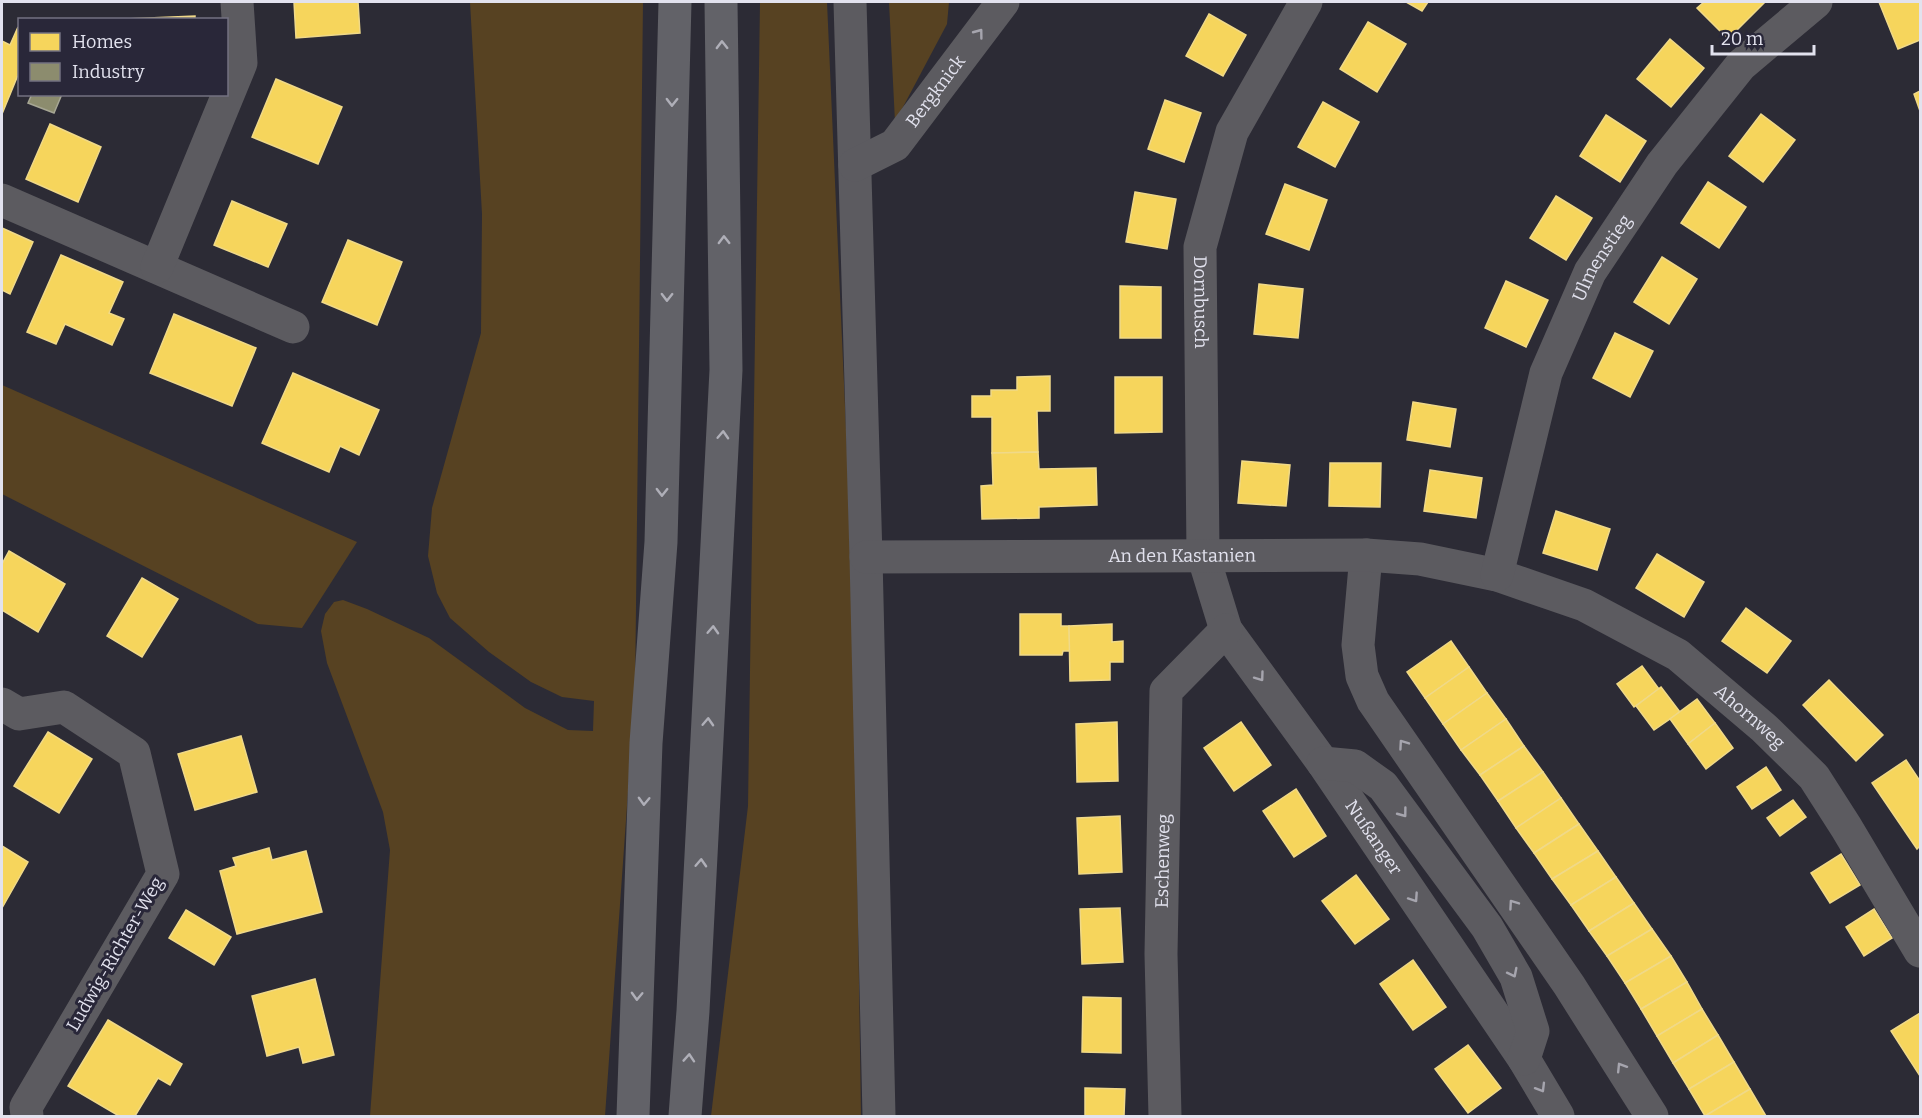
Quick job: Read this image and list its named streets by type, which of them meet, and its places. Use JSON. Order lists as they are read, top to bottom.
{
  "streets": {
    "street": [
      "Bergknick",
      "Ulmenstieg",
      "Dornbusch",
      "An den Kastanien",
      "Ahornweg",
      "Nußanger",
      "Eschenweg",
      "Ludwig-Richter-Weg"
    ]
  },
  "crossings": [
    ["Ulmenstieg", "An den Kastanien"],
    ["Ulmenstieg", "Ahornweg"],
    ["Dornbusch", "An den Kastanien"],
    ["Dornbusch", "Nußanger"],
    ["An den Kastanien", "Ahornweg"],
    ["An den Kastanien", "Nußanger"],
    ["Nußanger", "Eschenweg"]
  ],
  "one_way": ["Bergknick"],
  "legend": ["Homes", "Industry"],
  "scale_bar": "20 m"
}
